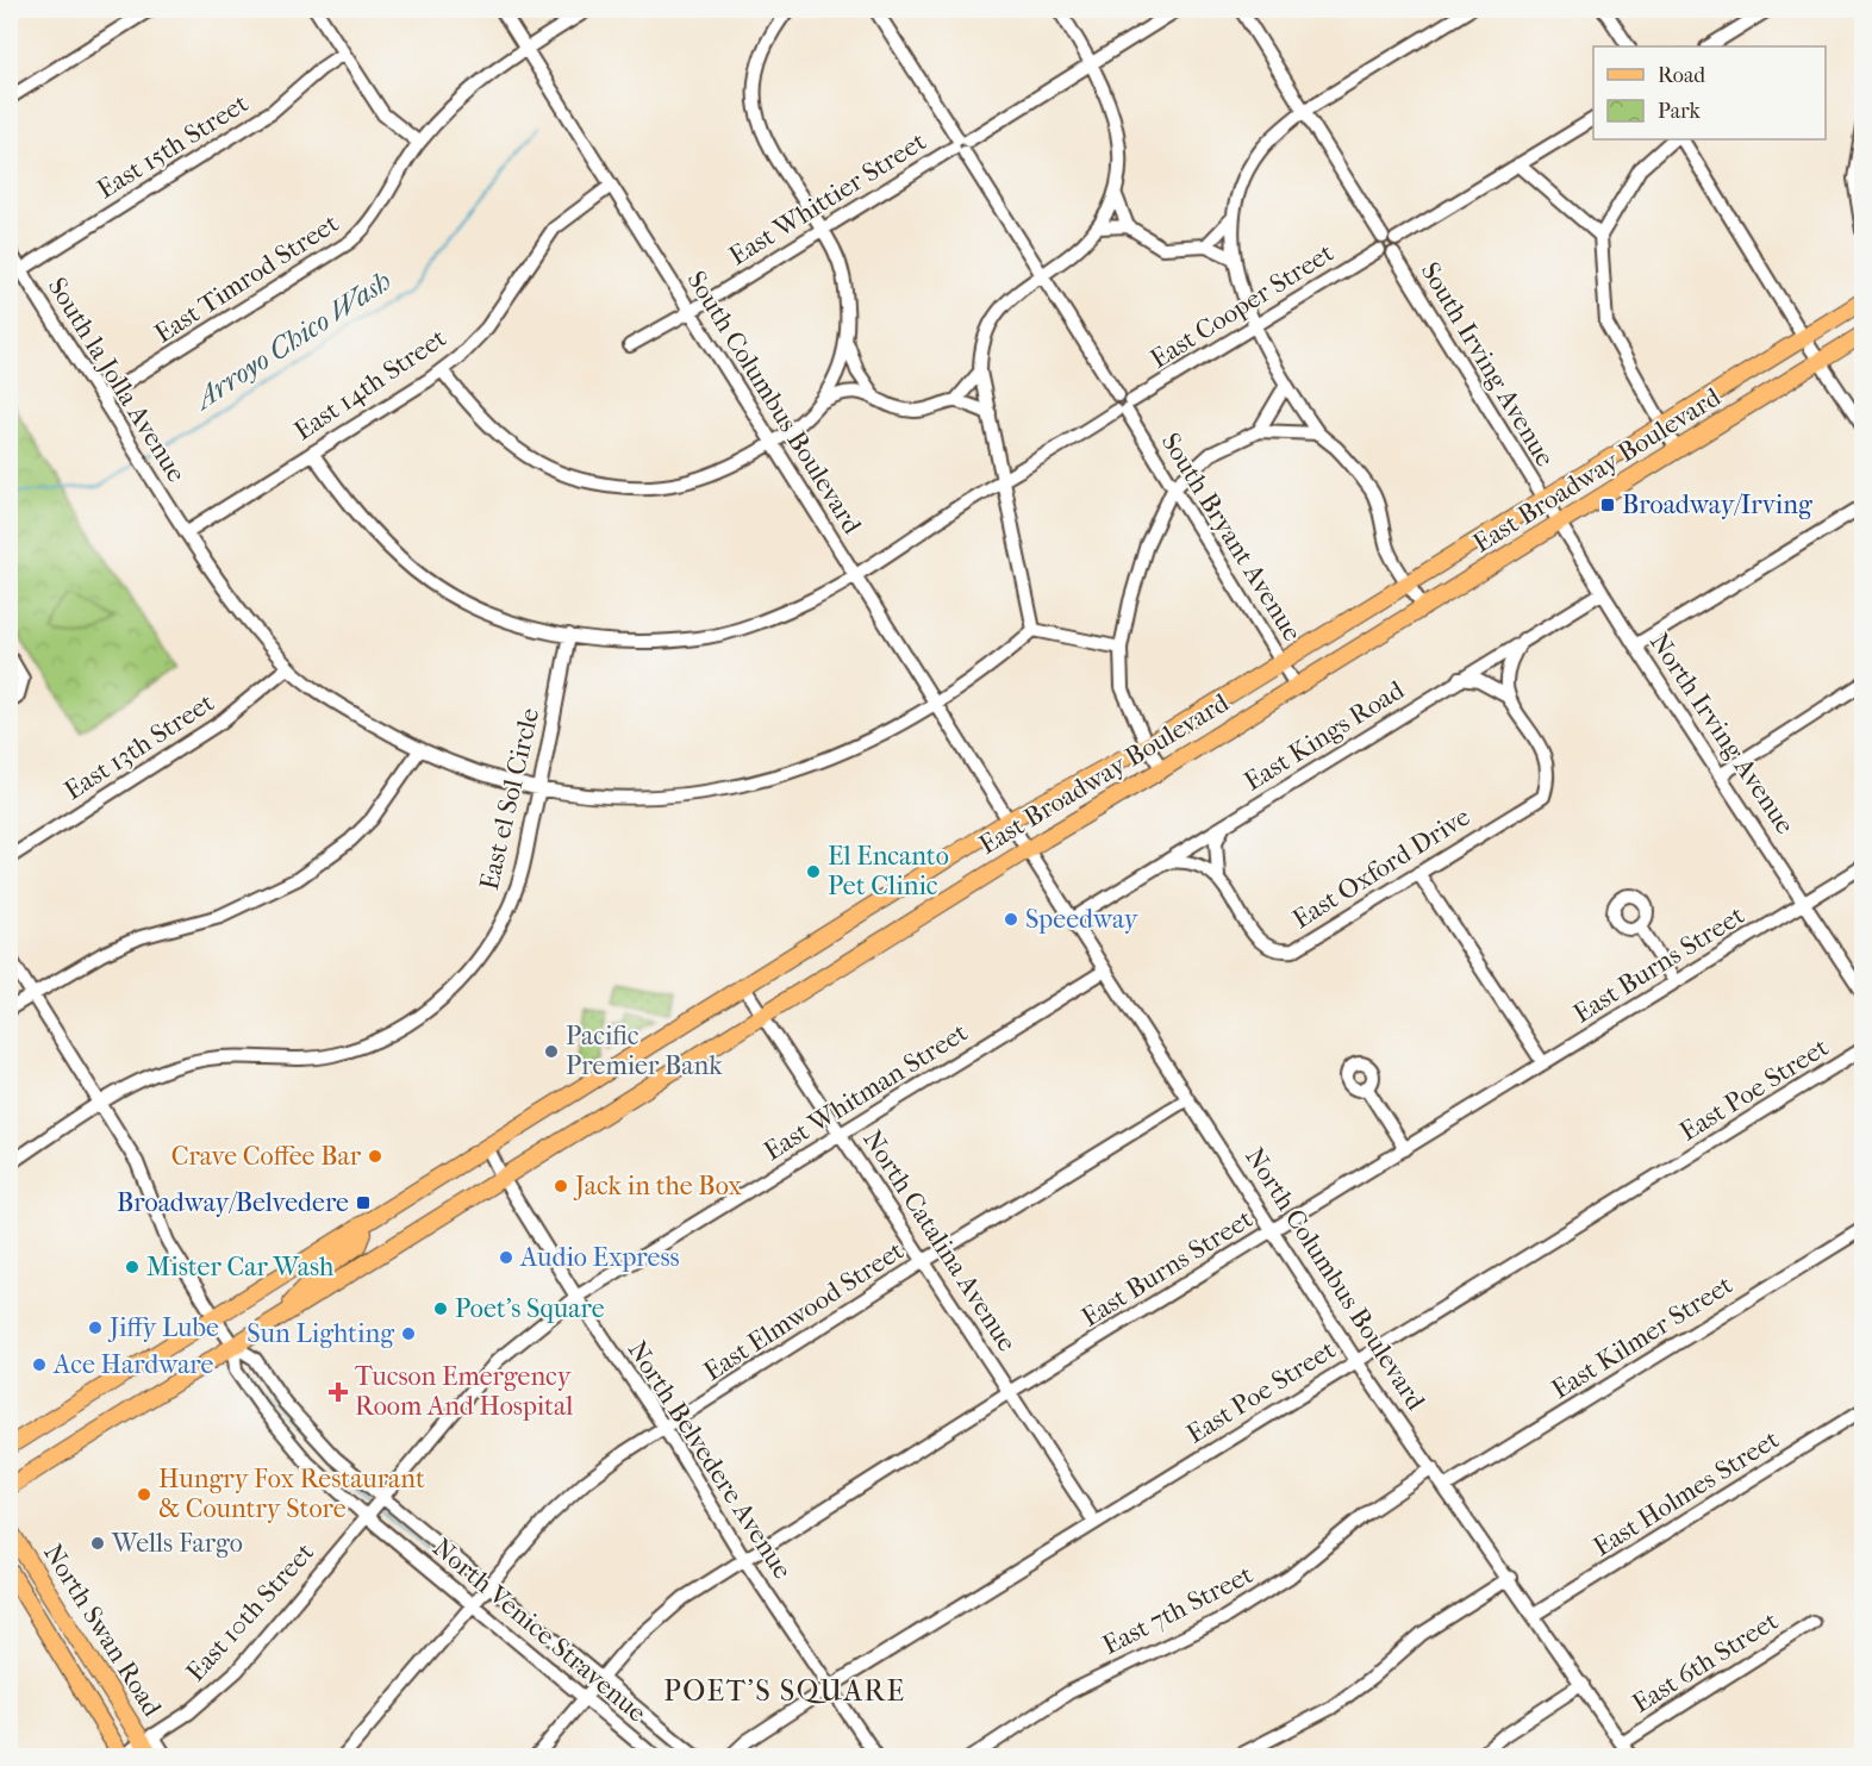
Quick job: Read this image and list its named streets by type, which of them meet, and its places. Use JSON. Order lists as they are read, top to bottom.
{
  "streets": {
    "main road": ["East Broadway Boulevard", "North Swan Road"],
    "street": [
      "East 15th Street",
      "East Whittier Street",
      "East Timrod Street",
      "East Cooper Street",
      "South Irving Avenue",
      "South la Jolla Avenue",
      "East 14th Street",
      "South Columbus Boulevard",
      "South Bryant Avenue",
      "North Irving Avenue",
      "East Kings Road",
      "East 13th Street",
      "East el Sol Circle",
      "East Oxford Drive",
      "East Burns Street",
      "East Poe Street",
      "East Whitman Street",
      "North Catalina Avenue",
      "North Columbus Boulevard",
      "East Elmwood Street",
      "East Kilmer Street",
      "North Belvedere Avenue",
      "East Holmes Street",
      "East 7th Street",
      "East 10th Street",
      "North Venice Stravenue",
      "East 6th Street"
    ]
  },
  "crossings": [
    ["East 15th Street", "South la Jolla Avenue"],
    ["East Whittier Street", "South Columbus Boulevard"],
    ["East Timrod Street", "South la Jolla Avenue"],
    ["East Timrod Street", "South Columbus Boulevard"],
    ["East Cooper Street", "South Irving Avenue"],
    ["East Cooper Street", "East 14th Street"],
    ["East Cooper Street", "South Columbus Boulevard"],
    ["East Cooper Street", "South Bryant Avenue"],
    ["East Cooper Street", "East el Sol Circle"],
    ["South Irving Avenue", "East Broadway Boulevard"],
    ["South Irving Avenue", "North Irving Avenue"],
    ["South la Jolla Avenue", "East 14th Street"],
    ["South la Jolla Avenue", "South Columbus Boulevard"],
    ["South la Jolla Avenue", "East 13th Street"],
    ["South la Jolla Avenue", "East el Sol Circle"],
    ["East 14th Street", "South Columbus Boulevard"],
    ["South Columbus Boulevard", "East Broadway Boulevard"],
    ["South Columbus Boulevard", "North Columbus Boulevard"],
    ["East Broadway Boulevard", "South Bryant Avenue"],
    ["East Broadway Boulevard", "North Irving Avenue"],
    ["East Broadway Boulevard", "North Catalina Avenue"],
    ["East Broadway Boulevard", "North Columbus Boulevard"],
    ["East Broadway Boulevard", "North Belvedere Avenue"],
    ["East Broadway Boulevard", "North Venice Stravenue"],
    ["North Irving Avenue", "East Kings Road"],
    ["North Irving Avenue", "East Burns Street"],
    ["East Kings Road", "North Columbus Boulevard"],
    ["East el Sol Circle", "North Venice Stravenue"],
    ["East Burns Street", "North Catalina Avenue"],
    ["East Burns Street", "North Columbus Boulevard"],
    ["East Burns Street", "North Belvedere Avenue"],
    ["East Burns Street", "North Venice Stravenue"],
    ["East Poe Street", "North Catalina Avenue"],
    ["East Poe Street", "North Columbus Boulevard"],
    ["East Poe Street", "North Belvedere Avenue"],
    ["East Whitman Street", "North Catalina Avenue"],
    ["East Whitman Street", "North Columbus Boulevard"],
    ["East Whitman Street", "North Belvedere Avenue"],
    ["East Whitman Street", "East 10th Street"],
    ["North Catalina Avenue", "East Elmwood Street"],
    ["North Columbus Boulevard", "East Elmwood Street"],
    ["North Columbus Boulevard", "East Kilmer Street"],
    ["North Columbus Boulevard", "East Holmes Street"],
    ["North Columbus Boulevard", "East 7th Street"],
    ["North Columbus Boulevard", "East 6th Street"],
    ["East Elmwood Street", "North Belvedere Avenue"],
    ["East Elmwood Street", "North Venice Stravenue"],
    ["North Belvedere Avenue", "East 10th Street"],
    ["East 10th Street", "North Swan Road"],
    ["East 10th Street", "North Venice Stravenue"]
  ],
  "districts": ["POET'S SQUARE"],
  "water": ["Arroyo Chico Wash"],
  "places": {
    "transit": ["Broadway/Irving", "Broadway/Belvedere"],
    "other": [
      "El Encanto Pet Clinic",
      "Speedway",
      "Pacific Premier Bank",
      "Crave Coffee Bar",
      "Jack in the Box",
      "Audio Express",
      "Mister Car Wash",
      "Poet's Square",
      "Jiffy Lube",
      "Sun Lighting",
      "Ace Hardware",
      "Hungry Fox Restaurant & Country Store",
      "Wells Fargo"
    ],
    "health": ["Tucson Emergency Room And Hospital"]
  },
  "legend": ["Road", "Park"]
}
